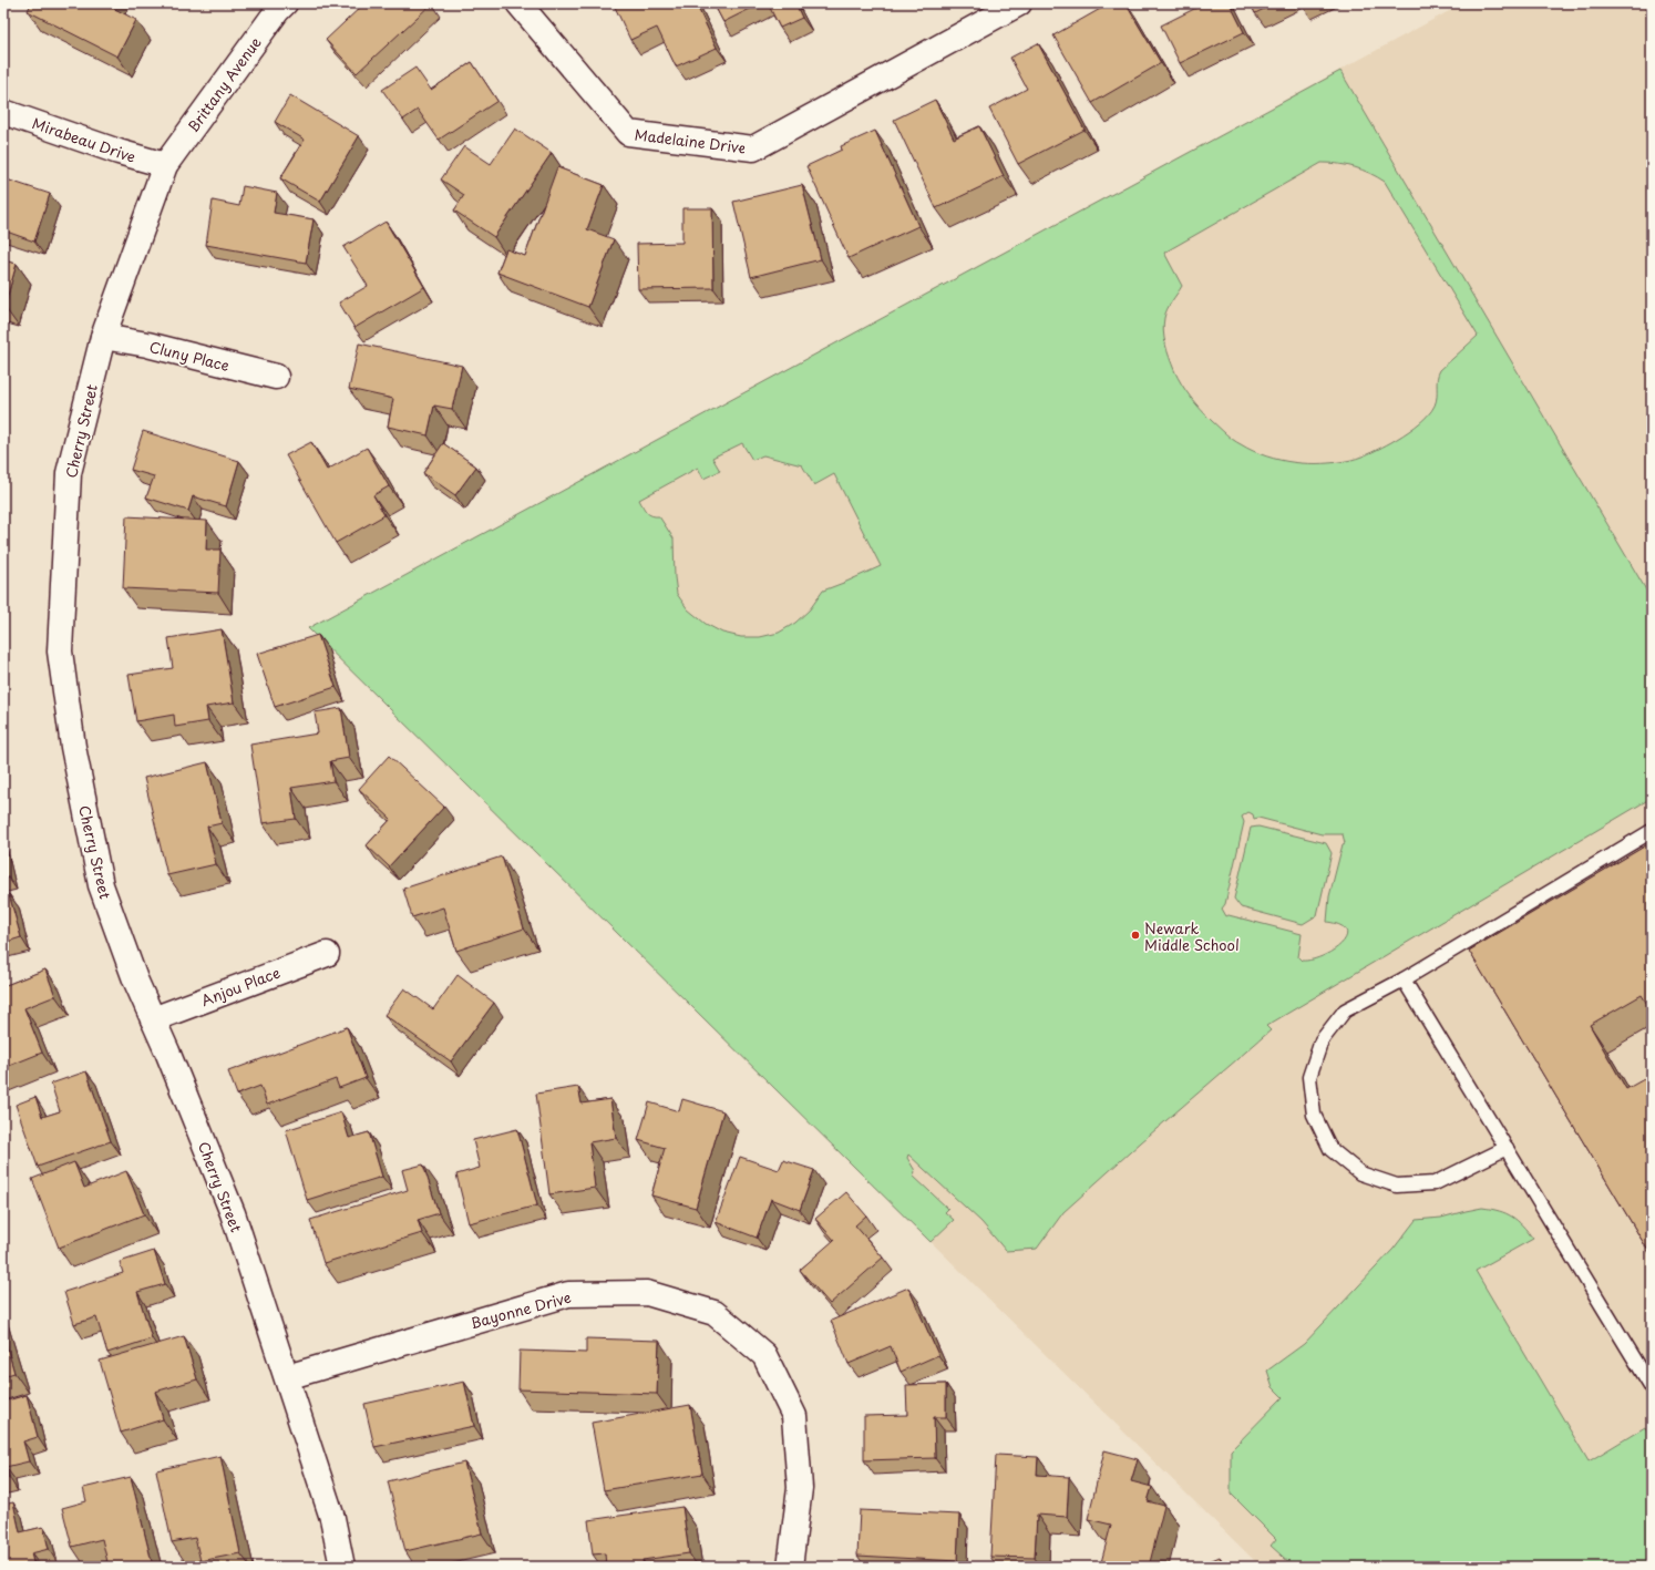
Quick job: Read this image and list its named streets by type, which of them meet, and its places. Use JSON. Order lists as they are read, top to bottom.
{
  "streets": {
    "street": [
      "Brittany Avenue",
      "Mirabeau Drive",
      "Madelaine Drive",
      "Cluny Place",
      "Cherry Street",
      "Anjou Place",
      "Bayonne Drive"
    ]
  },
  "crossings": [
    ["Brittany Avenue", "Mirabeau Drive"],
    ["Brittany Avenue", "Cherry Street"],
    ["Mirabeau Drive", "Cherry Street"],
    ["Cluny Place", "Cherry Street"],
    ["Cherry Street", "Anjou Place"],
    ["Cherry Street", "Bayonne Drive"]
  ],
  "places": ["Newark Middle School"]
}
